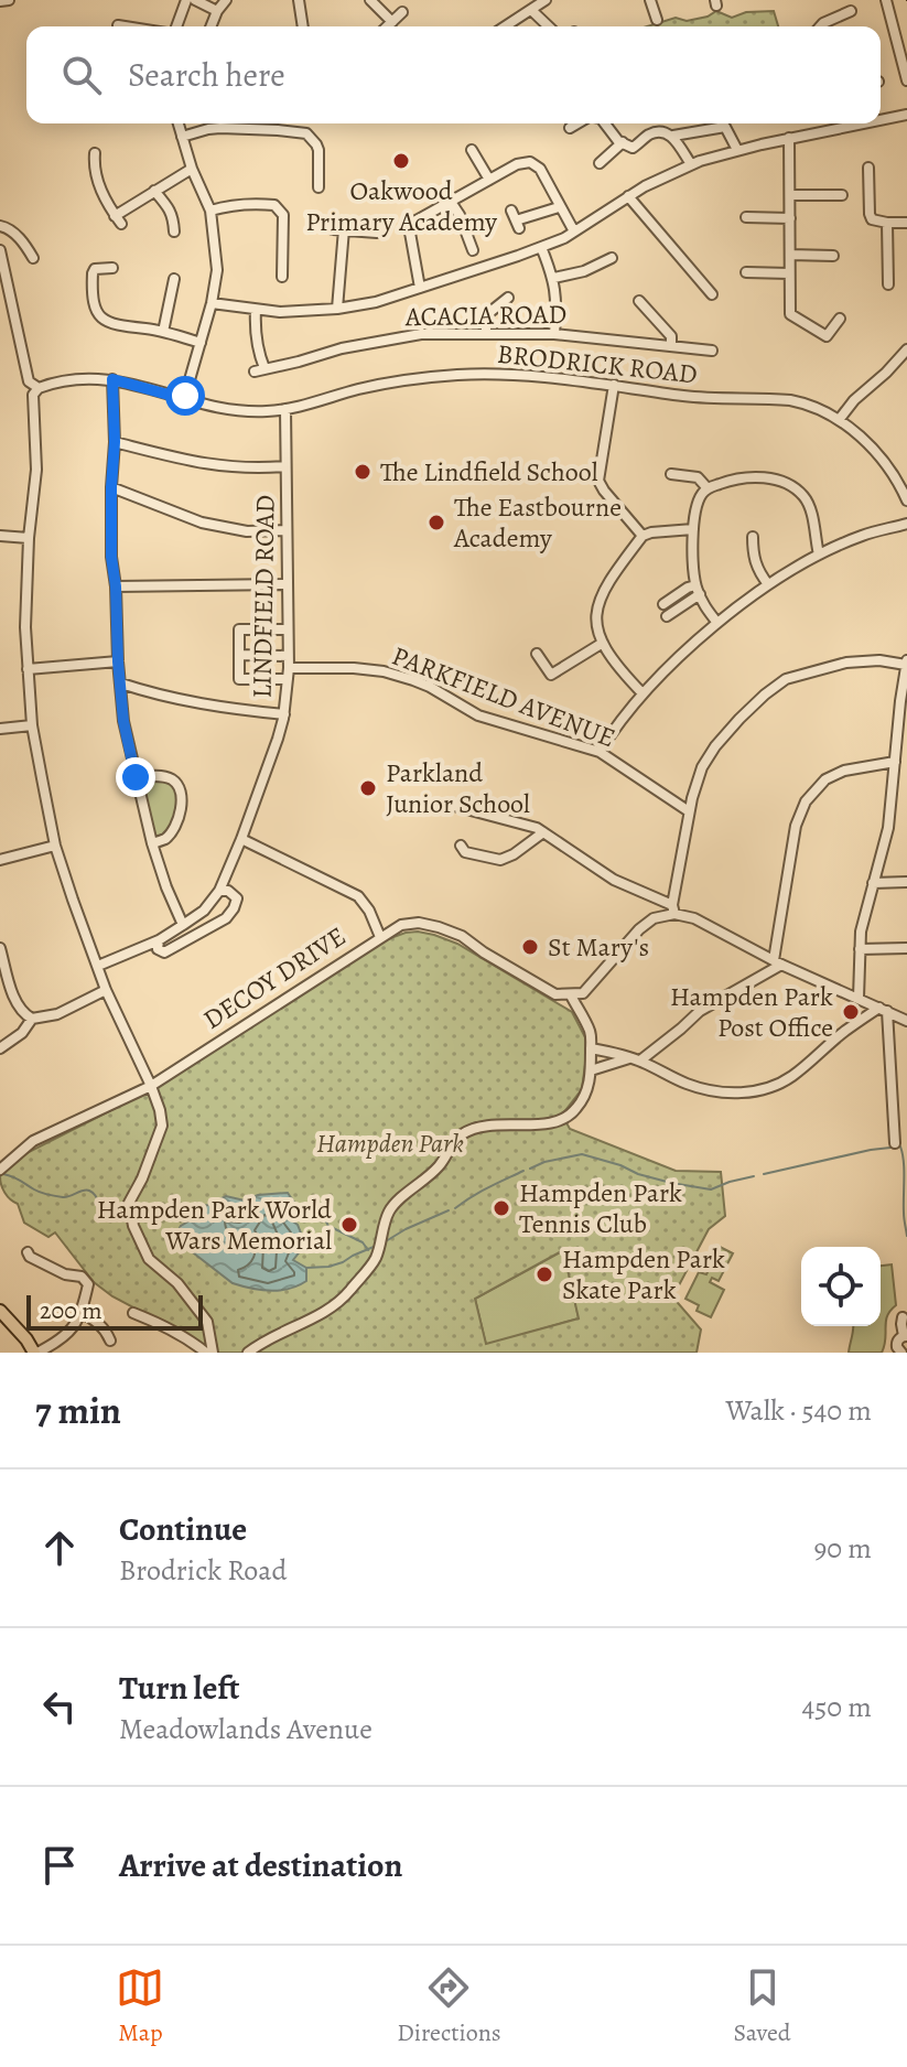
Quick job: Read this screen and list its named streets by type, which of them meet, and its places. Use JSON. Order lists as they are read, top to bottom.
{
  "streets": {
    "street": [
      "ACACIA ROAD",
      "BRODRICK ROAD",
      "LINDFIELD ROAD",
      "PARKFIELD AVENUE",
      "DECOY DRIVE"
    ]
  },
  "crossings": [
    ["BRODRICK ROAD", "LINDFIELD ROAD"],
    ["LINDFIELD ROAD", "PARKFIELD AVENUE"]
  ],
  "parks": ["Hampden Park"],
  "places": [
    "Oakwood Primary Academy",
    "The Lindfield School",
    "The Eastbourne Academy",
    "Parkland Junior School",
    "St Mary's",
    "Hampden Park Post Office",
    "Hampden Park Tennis Club",
    "Hampden Park World Wars Memorial",
    "Hampden Park Skate Park"
  ],
  "scale_bar": "200 m",
  "page": {
    "search": "Search here",
    "scale": "200 m",
    "heading": ["7 min", "Walk · 540 m"],
    "list": [
      ["Continue", "Brodrick Road", "90 m"],
      ["Turn left", "Meadowlands Avenue", "450 m"],
      "Arrive at destination"
    ],
    "nav": ["Map", "Directions", "Saved"]
  }
}
